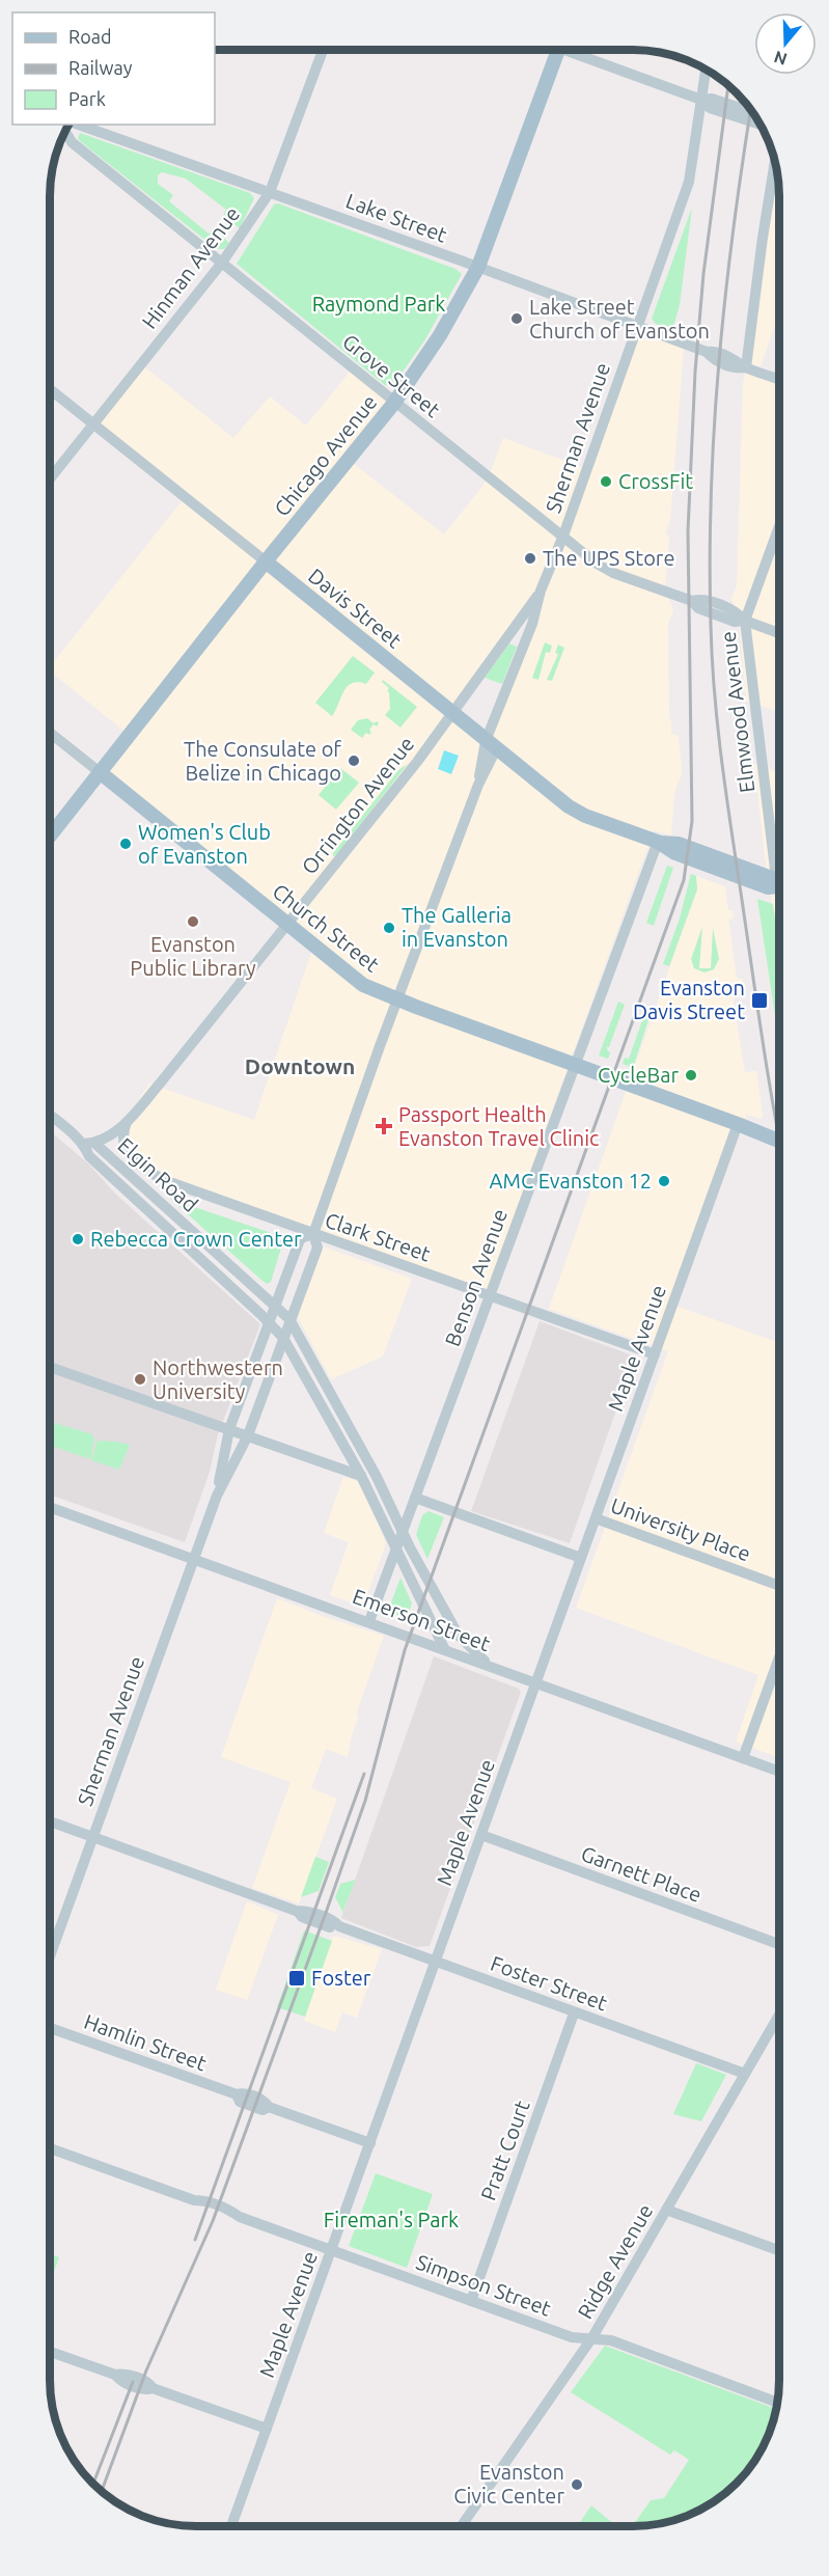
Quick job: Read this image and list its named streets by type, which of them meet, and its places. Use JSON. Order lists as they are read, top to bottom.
{
  "streets": {
    "main road": ["Chicago Avenue", "Davis Street", "Church Street"],
    "street": [
      "Lake Street",
      "Hinman Avenue",
      "Grove Street",
      "Sherman Avenue",
      "Elmwood Avenue",
      "Orrington Avenue",
      "Elgin Road",
      "Clark Street",
      "Benson Avenue",
      "Maple Avenue",
      "University Place",
      "Emerson Street",
      "Garnett Place",
      "Foster Street",
      "Hamlin Street",
      "Pratt Court",
      "Ridge Avenue",
      "Simpson Street"
    ]
  },
  "crossings": [
    ["Lake Street", "Hinman Avenue"],
    ["Lake Street", "Sherman Avenue"],
    ["Lake Street", "Chicago Avenue"],
    ["Hinman Avenue", "Grove Street"],
    ["Hinman Avenue", "Davis Street"],
    ["Grove Street", "Sherman Avenue"],
    ["Grove Street", "Chicago Avenue"],
    ["Grove Street", "Elmwood Avenue"],
    ["Sherman Avenue", "Davis Street"],
    ["Sherman Avenue", "Orrington Avenue"],
    ["Sherman Avenue", "Church Street"],
    ["Sherman Avenue", "Elgin Road"],
    ["Sherman Avenue", "Clark Street"],
    ["Sherman Avenue", "Emerson Street"],
    ["Sherman Avenue", "Foster Street"],
    ["Chicago Avenue", "Davis Street"],
    ["Chicago Avenue", "Church Street"],
    ["Davis Street", "Orrington Avenue"],
    ["Davis Street", "Benson Avenue"],
    ["Orrington Avenue", "Church Street"],
    ["Orrington Avenue", "Elgin Road"],
    ["Orrington Avenue", "Clark Street"],
    ["Church Street", "Benson Avenue"],
    ["Church Street", "Maple Avenue"],
    ["Elgin Road", "Benson Avenue"],
    ["Elgin Road", "Emerson Street"],
    ["Clark Street", "Benson Avenue"],
    ["Clark Street", "Maple Avenue"],
    ["Benson Avenue", "Emerson Street"],
    ["Maple Avenue", "University Place"],
    ["Maple Avenue", "Emerson Street"],
    ["Maple Avenue", "Garnett Place"],
    ["Maple Avenue", "Foster Street"],
    ["Maple Avenue", "Hamlin Street"],
    ["Maple Avenue", "Simpson Street"],
    ["Foster Street", "Pratt Court"],
    ["Foster Street", "Ridge Avenue"],
    ["Pratt Court", "Simpson Street"],
    ["Ridge Avenue", "Simpson Street"]
  ],
  "districts": ["Downtown"],
  "parks": ["Raymond Park", "Fireman's Park"],
  "places": {
    "other": [
      "Lake Street Church of Evanston",
      "CrossFit",
      "The UPS Store",
      "The Consulate of Belize in Chicago",
      "Women's Club of Evanston",
      "Evanston Public Library",
      "The Galleria in Evanston",
      "CycleBar",
      "AMC Evanston 12",
      "Rebecca Crown Center",
      "Northwestern University",
      "Evanston Civic Center"
    ],
    "transit": ["Evanston Davis Street", "Foster"],
    "health": ["Passport Health Evanston Travel Clinic"]
  },
  "legend": ["Road", "Railway", "Park"],
  "north": "bottom"
}
